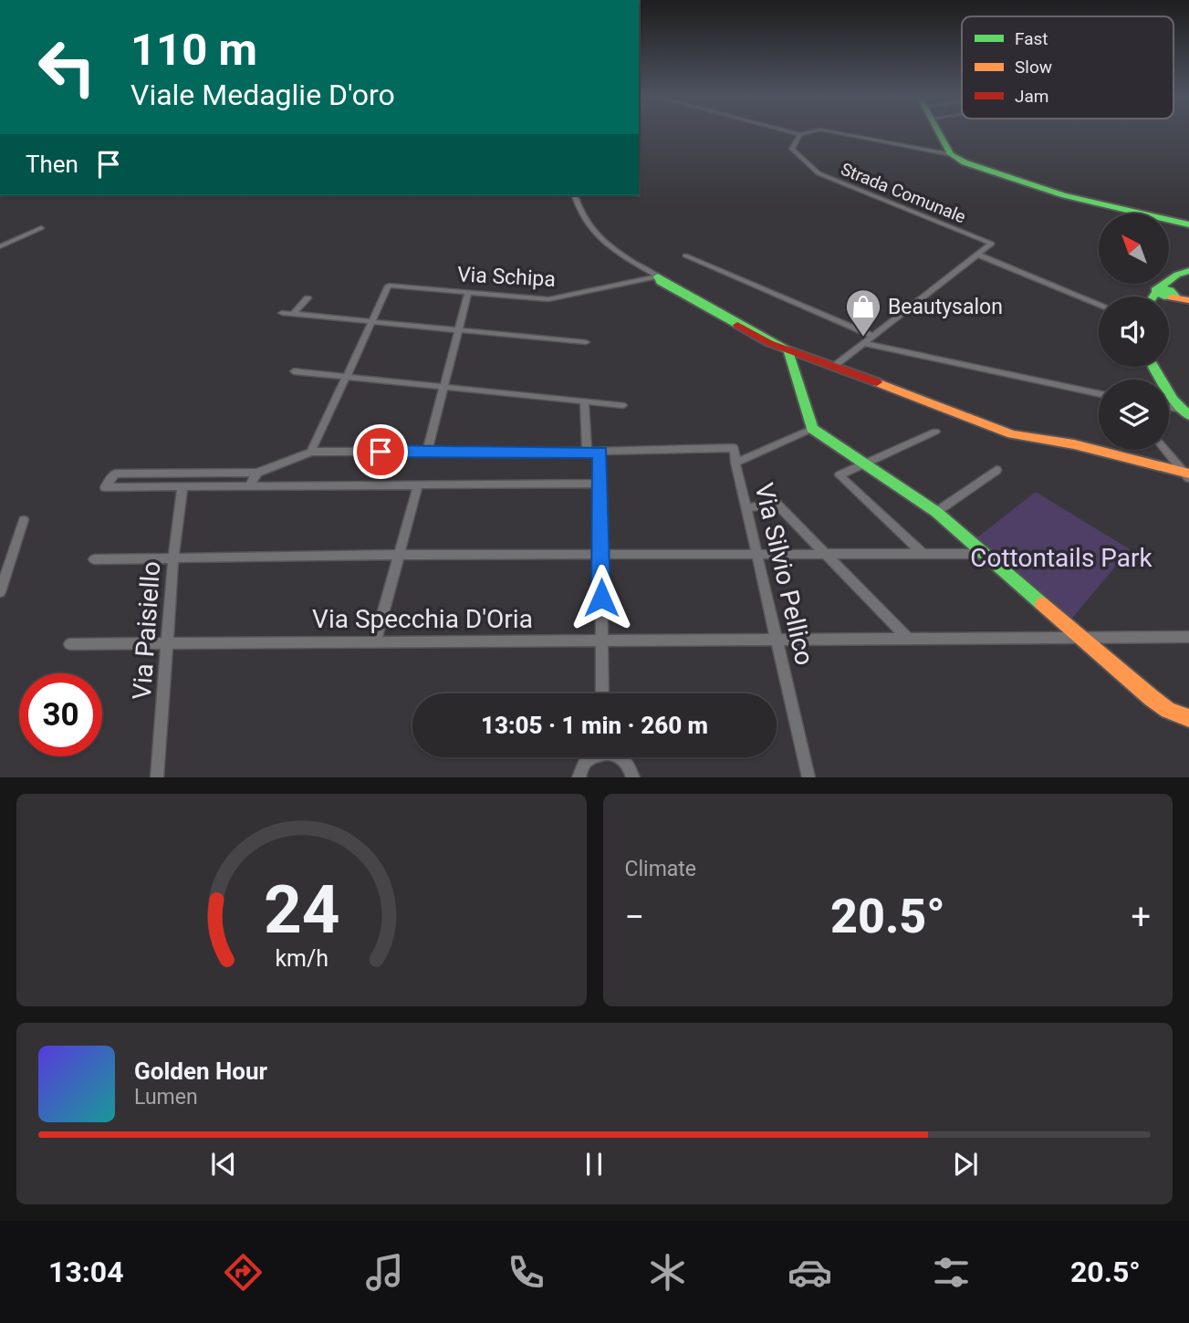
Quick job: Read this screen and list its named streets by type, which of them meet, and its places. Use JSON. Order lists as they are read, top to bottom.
{
  "streets": {
    "street": [
      "Strada Comunale",
      "Via Schipa",
      "Via Silvio Pellico",
      "Via Specchia D'Oria",
      "Via Paisiello"
    ]
  },
  "crossings": [
    ["Via Silvio Pellico", "Via Specchia D'Oria"],
    ["Via Specchia D'Oria", "Via Paisiello"]
  ],
  "parks": ["Cottontails Park"],
  "places": {
    "shop": ["Beautysalon"]
  },
  "legend": ["Fast", "Slow", "Jam"],
  "north": "top left",
  "page": {
    "turn": ["110 m", "Viale Medaglie D'oro"],
    "then": "Then",
    "limit": "30",
    "trip": "13:05 · 1 min · 260 m",
    "tile": "Climate",
    "heat": ["−", "20.5°", "+"],
    "song": ["Golden Hour", "Lumen"],
    "tabs": ["13:04", "20.5°"],
    "gauge": ["24", "km/h"]
  }
}
